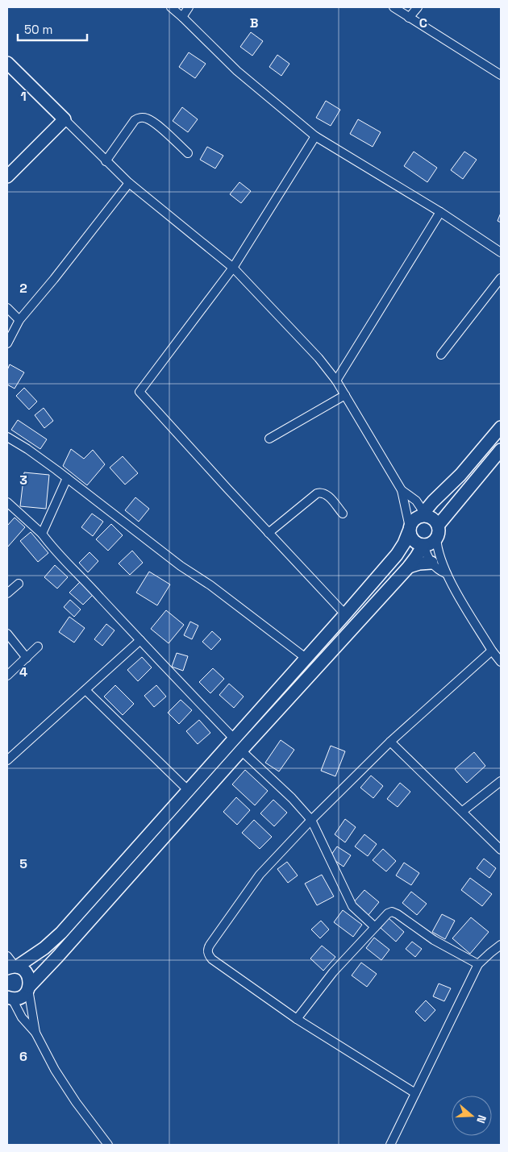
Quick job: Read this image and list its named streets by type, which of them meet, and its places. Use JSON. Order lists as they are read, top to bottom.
{
  "scale_bar": "50 m",
  "north": "right",
  "grid": {
    "columns": ["B", "C"],
    "rows": [
      "1",
      "2",
      "3",
      "4",
      "5",
      "6"
    ]
  }
}
